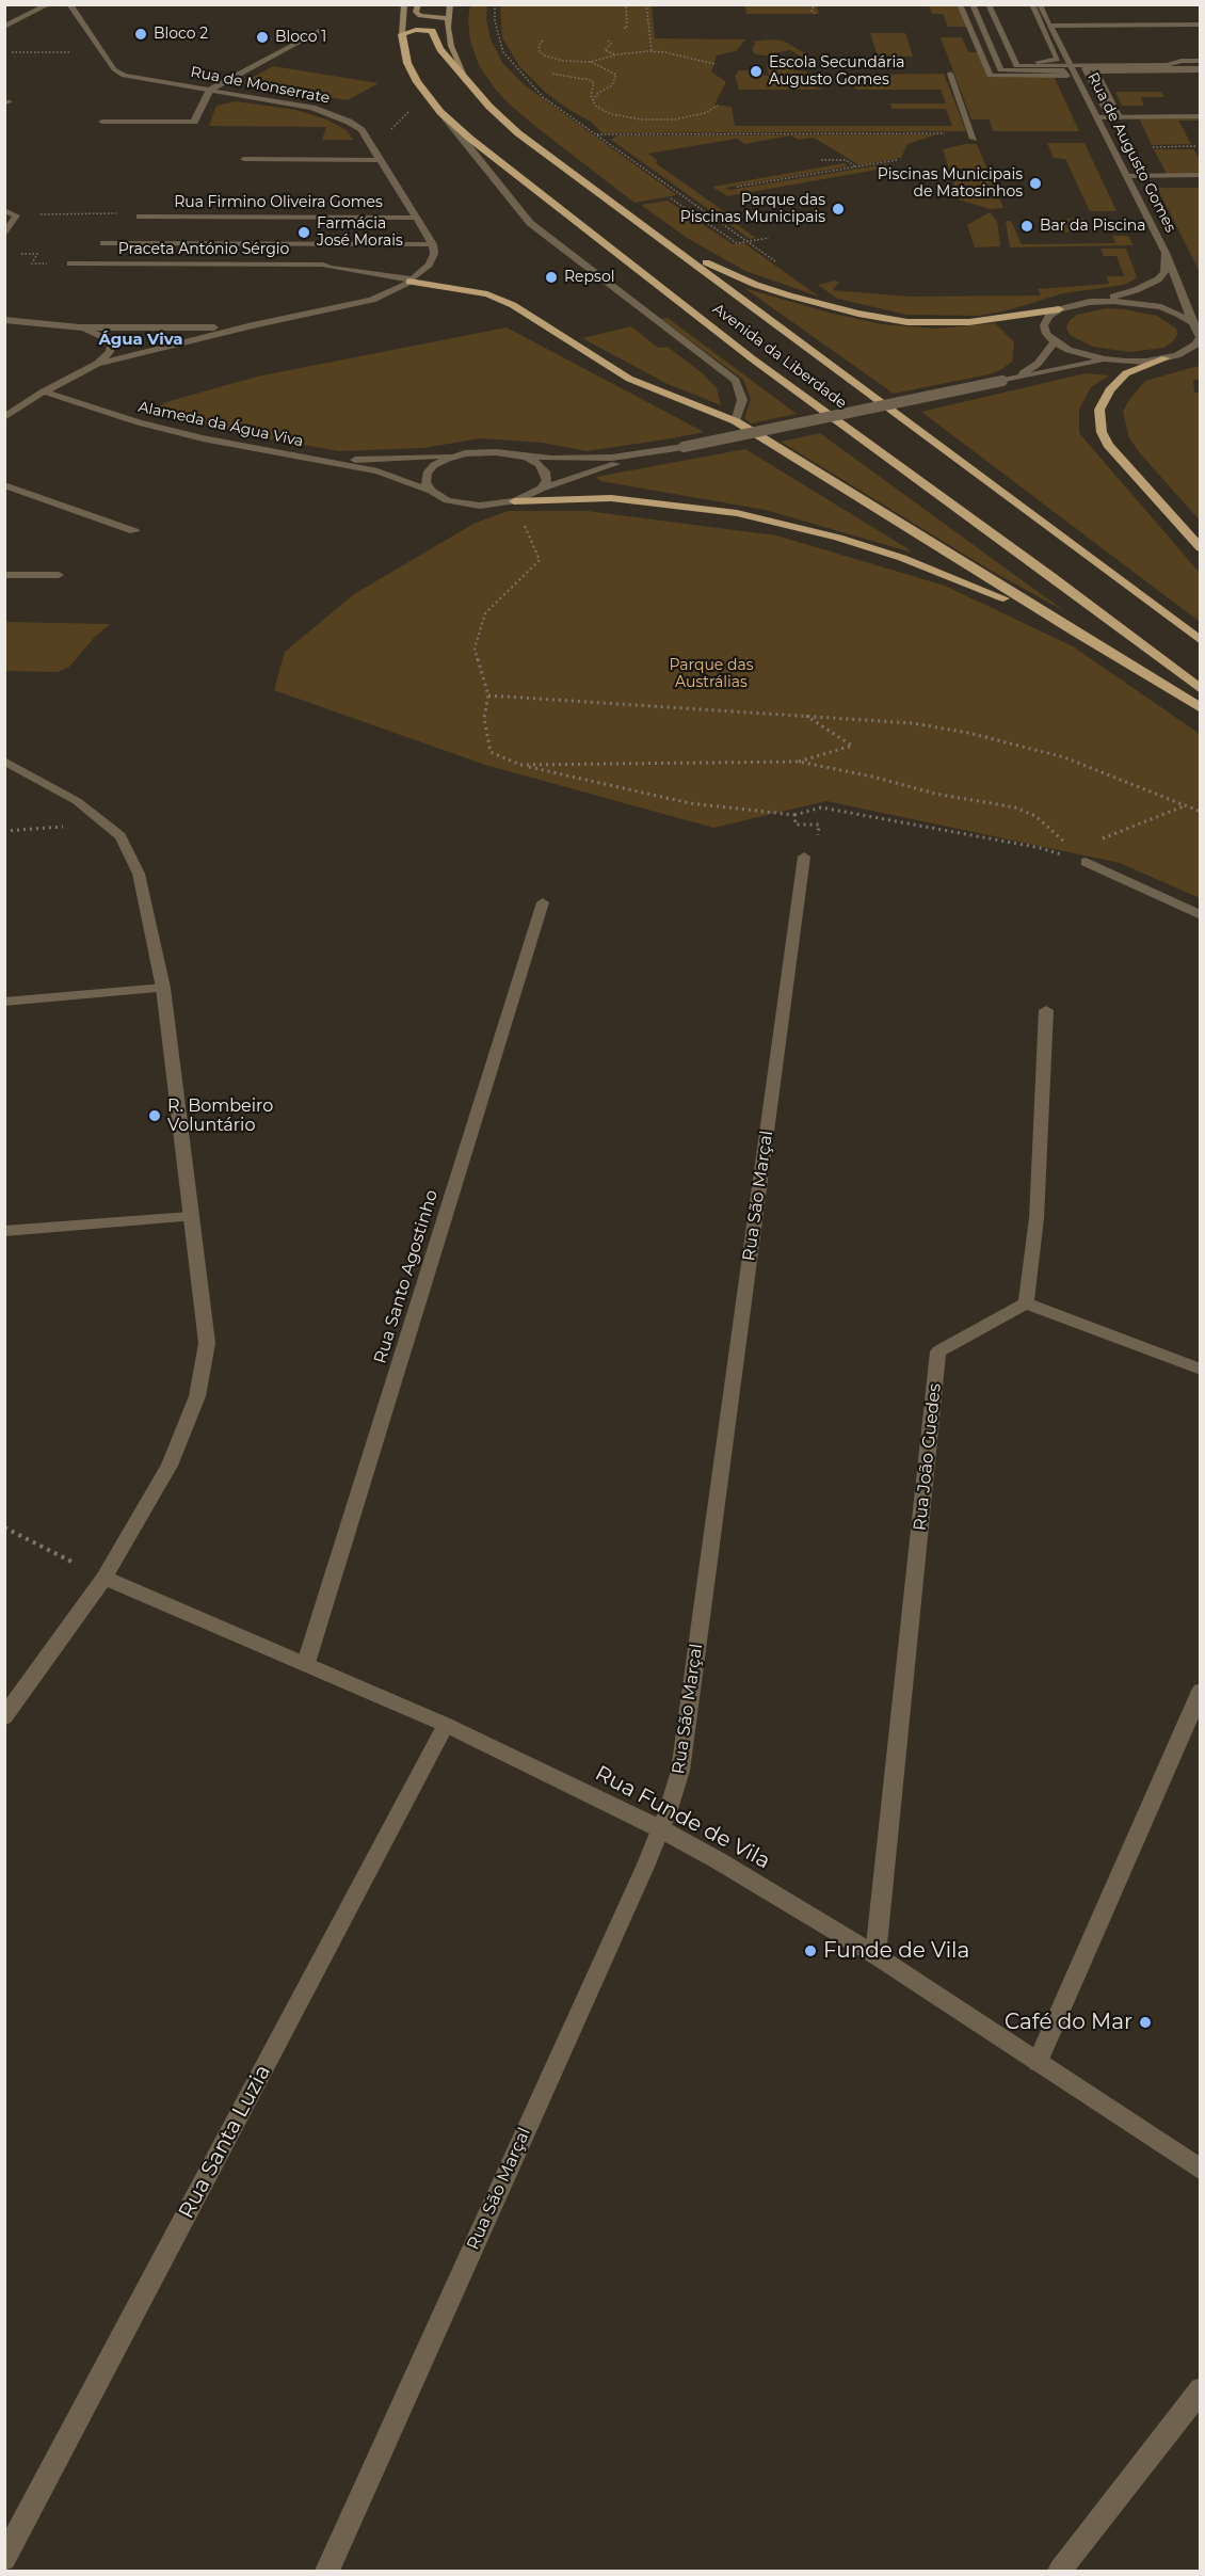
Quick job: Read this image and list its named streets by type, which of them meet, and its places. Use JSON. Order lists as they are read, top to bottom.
{
  "streets": {
    "highway": ["Avenida da Liberdade"],
    "street": [
      "Rua de Monserrate",
      "Rua de Augusto Gomes",
      "Rua Firmino Oliveira Gomes",
      "Praceta António Sérgio",
      "Alameda da Água Viva",
      "Rua São Marçal",
      "Rua Santo Agostinho",
      "Rua João Guedes",
      "Rua Funde de Vila",
      "Rua Santa Luzia"
    ]
  },
  "crossings": [
    ["Rua de Monserrate", "Rua Firmino Oliveira Gomes"],
    ["Rua de Monserrate", "Praceta António Sérgio"],
    ["Rua São Marçal", "Rua Funde de Vila"],
    ["Rua Santo Agostinho", "Rua Funde de Vila"],
    ["Rua João Guedes", "Rua Funde de Vila"],
    ["Rua Funde de Vila", "Rua Santa Luzia"]
  ],
  "districts": ["Água Viva"],
  "parks": ["Parque das Austrálias"],
  "places": [
    "Bloco 2",
    "Bloco 1",
    "Escola Secundária Augusto Gomes",
    "Piscinas Municipais de Matosinhos",
    "Parque das Piscinas Municipais",
    "Bar da Piscina",
    "Farmácia José Morais",
    "Repsol",
    "R. Bombeiro Voluntário",
    "Funde de Vila",
    "Café do Mar"
  ]
}
